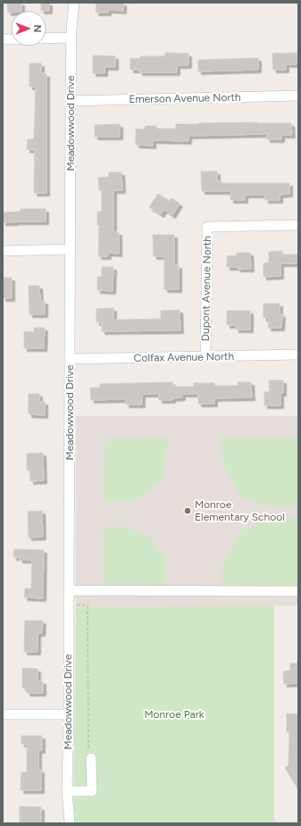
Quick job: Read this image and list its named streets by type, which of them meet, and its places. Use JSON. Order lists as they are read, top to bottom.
{
  "streets": {
    "street": [
      "Emerson Avenue North",
      "Meadowwood Drive",
      "Dupont Avenue North",
      "Colfax Avenue North"
    ]
  },
  "crossings": [
    ["Emerson Avenue North", "Meadowwood Drive"],
    ["Meadowwood Drive", "Colfax Avenue North"],
    ["Dupont Avenue North", "Colfax Avenue North"]
  ],
  "parks": ["Monroe Park"],
  "places": ["Monroe Elementary School"],
  "north": "right"
}
